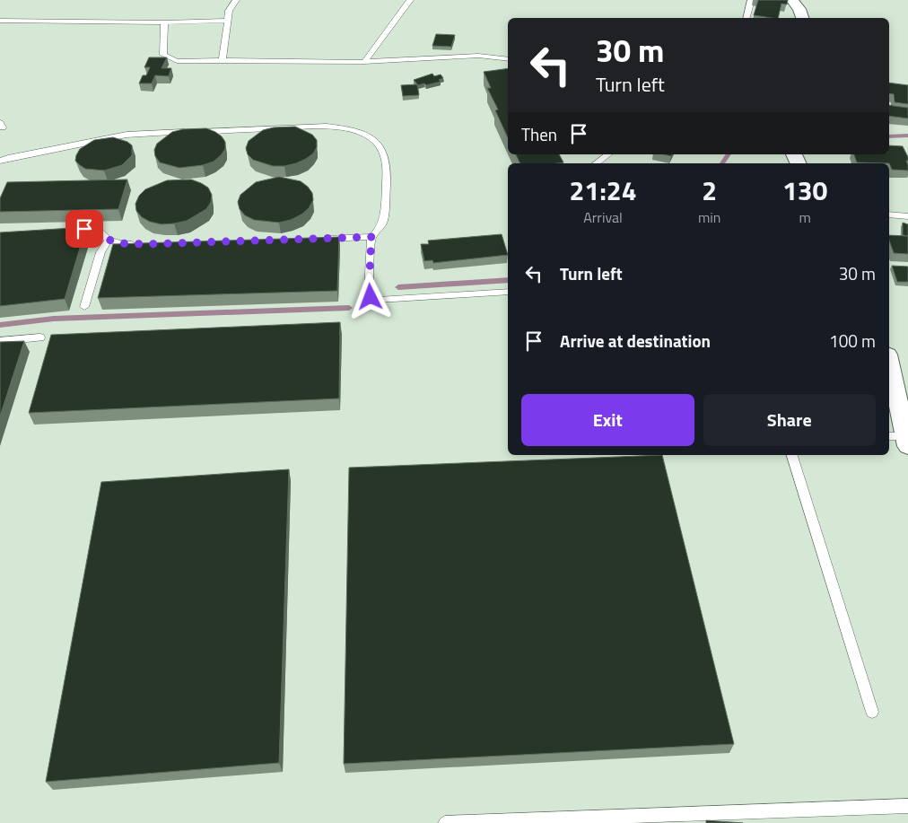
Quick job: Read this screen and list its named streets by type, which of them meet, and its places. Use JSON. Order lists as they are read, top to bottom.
{
  "page": {
    "turn": ["30 m", "Turn left"],
    "then": "Then",
    "eta": [
      "21:24",
      "Arrival",
      "2",
      "min",
      "130",
      "m"
    ],
    "list": [
      {
        "name": "Turn left",
        "value": "30 m"
      },
      {
        "name": "Arrive at destination",
        "value": "100 m"
      }
    ],
    "buttons": ["Exit", "Share"]
  }
}
